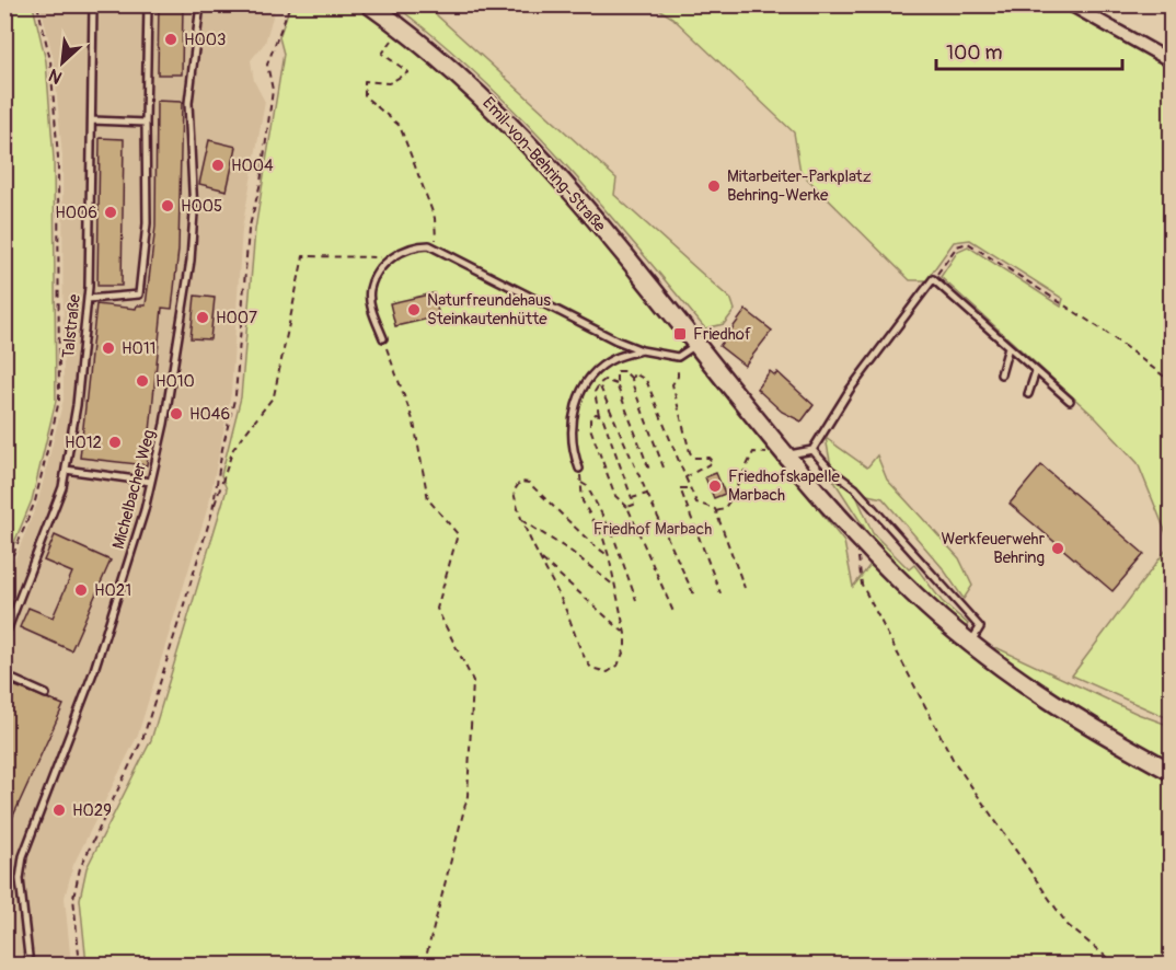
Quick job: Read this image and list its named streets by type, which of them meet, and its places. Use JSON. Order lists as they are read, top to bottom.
{
  "streets": {
    "main road": ["Emil-von-Behring-Straße"],
    "lane": ["Talstraße", "Michelbacher Weg"]
  },
  "parks": ["Friedhof Marbach"],
  "places": {
    "other": [
      "H003",
      "H004",
      "Mitarbeiter-Parkplatz Behring-Werke",
      "H005",
      "H006",
      "Naturfreundehaus Steinkautenhütte",
      "H007",
      "H011",
      "H010",
      "H046",
      "H012",
      "Friedhofskapelle Marbach",
      "Werkfeuerwehr Behring",
      "H021",
      "H029"
    ],
    "transit": ["Friedhof"]
  },
  "scale_bar": "100 m",
  "north": "bottom left"
}
